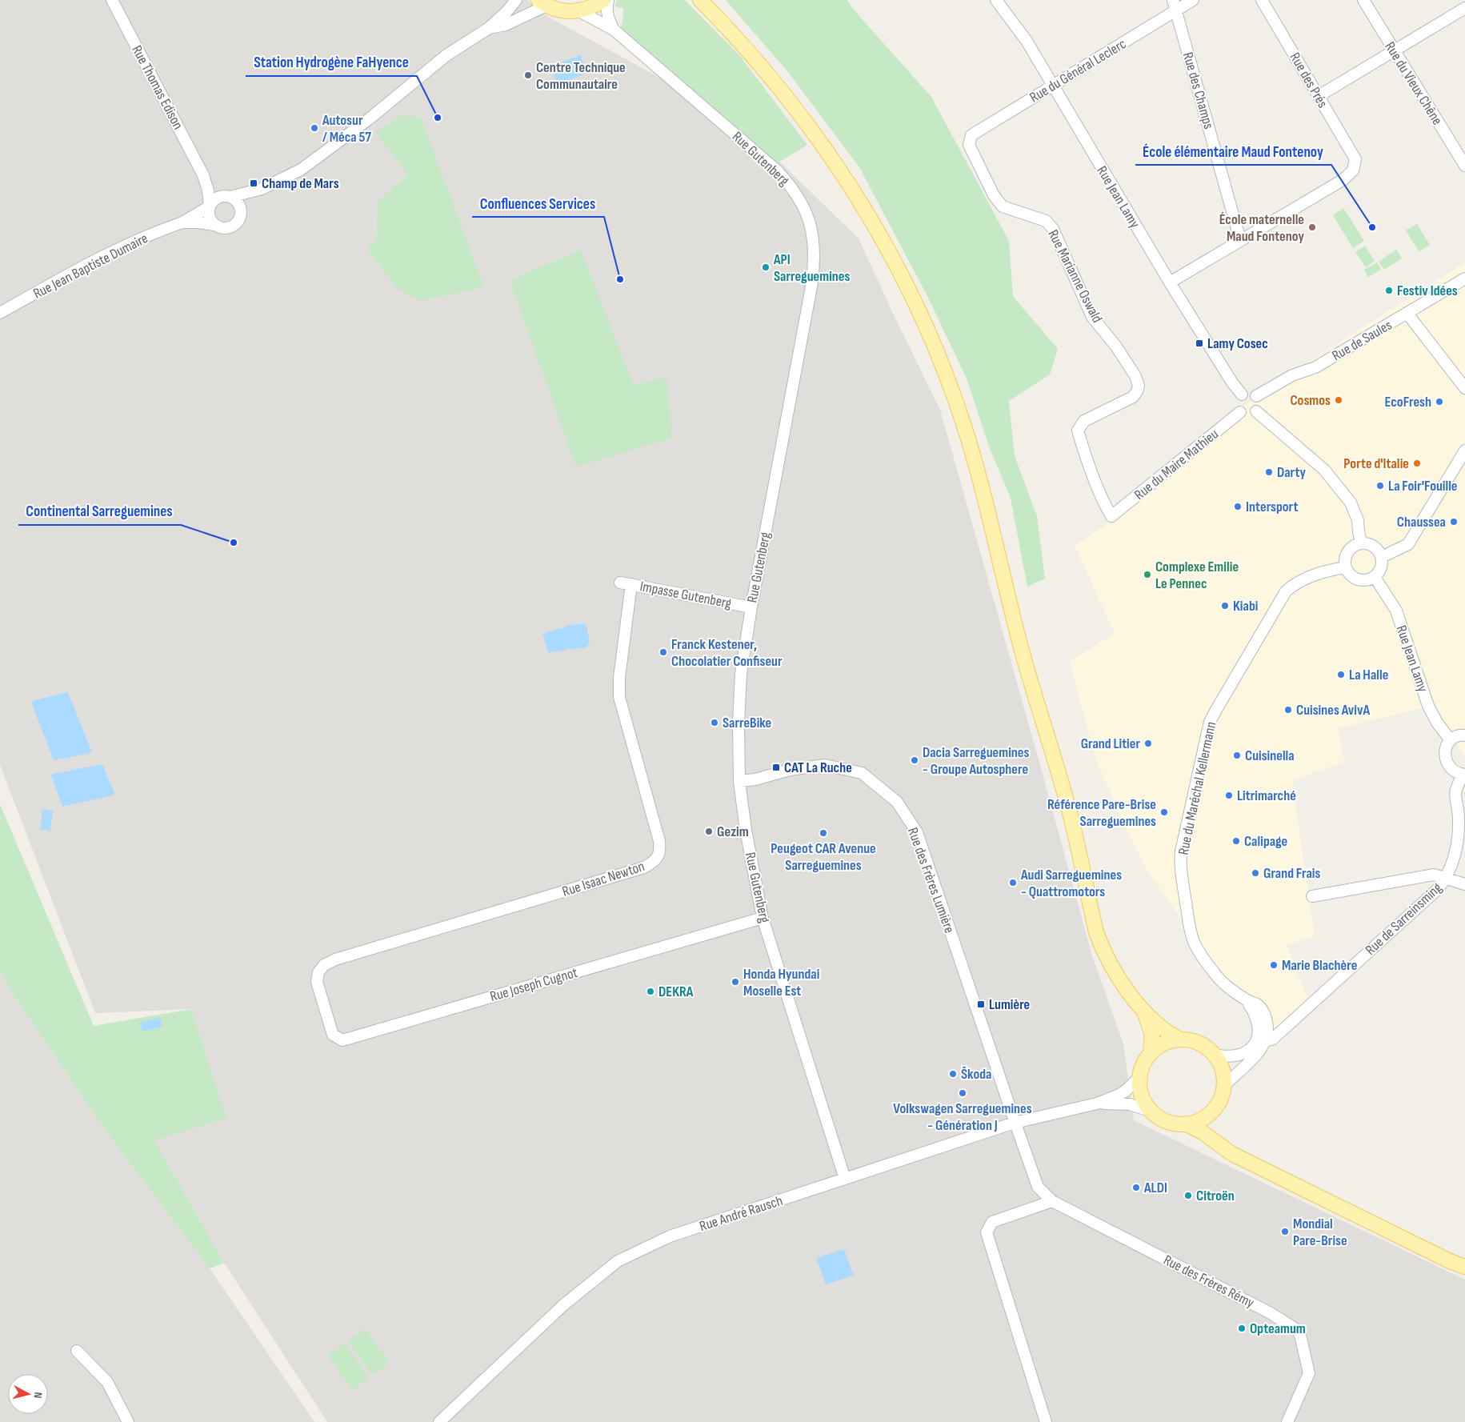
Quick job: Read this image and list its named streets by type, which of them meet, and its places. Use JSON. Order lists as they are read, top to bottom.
{
  "streets": {
    "street": [
      "Rue du Général Leclerc",
      "Rue des Prés",
      "Rue du Vieux Chêne",
      "Rue Thomas Edison",
      "Rue des Champs",
      "Rue Gutenberg",
      "Rue Jean Lamy",
      "Rue Jean Baptiste Dumaire",
      "Rue Marianne Oswald",
      "Rue de Saules",
      "Rue du Maire Mathieu",
      "Impasse Gutenberg",
      "Rue du Maréchal Kellermann",
      "Rue Isaac Newton",
      "Rue des Frères Lumière",
      "Rue de Sarreinsming",
      "Rue Joseph Cugnot",
      "Rue André Rausch",
      "Rue des Frères Rémy"
    ]
  },
  "crossings": [
    ["Rue du Général Leclerc", "Rue des Champs"],
    ["Rue du Général Leclerc", "Rue Jean Lamy"],
    ["Rue du Général Leclerc", "Rue Marianne Oswald"],
    ["Rue des Prés", "Rue des Champs"],
    ["Rue Thomas Edison", "Rue Jean Baptiste Dumaire"],
    ["Rue Gutenberg", "Impasse Gutenberg"],
    ["Rue Gutenberg", "Rue des Frères Lumière"],
    ["Rue Gutenberg", "Rue Joseph Cugnot"],
    ["Rue Gutenberg", "Rue André Rausch"],
    ["Rue Jean Lamy", "Rue de Saules"],
    ["Rue Jean Lamy", "Rue du Maire Mathieu"],
    ["Rue Jean Lamy", "Rue du Maréchal Kellermann"],
    ["Rue Marianne Oswald", "Rue du Maire Mathieu"],
    ["Rue de Saules", "Rue du Maire Mathieu"],
    ["Impasse Gutenberg", "Rue Isaac Newton"],
    ["Rue du Maréchal Kellermann", "Rue de Sarreinsming"],
    ["Rue du Maréchal Kellermann", "Rue André Rausch"],
    ["Rue Isaac Newton", "Rue Joseph Cugnot"],
    ["Rue des Frères Lumière", "Rue André Rausch"],
    ["Rue des Frères Lumière", "Rue des Frères Rémy"],
    ["Rue de Sarreinsming", "Rue André Rausch"],
    ["Rue André Rausch", "Rue des Frères Rémy"]
  ],
  "places": {
    "other": [
      "Centre Technique Communautaire",
      "Station Hydrogène FaHyence",
      "Autosur / Méca 57",
      "École maternelle Maud Fontenoy",
      "École élémentaire Maud Fontenoy",
      "API Sarreguemines",
      "Confluences Services",
      "Festiv Idées",
      "Cosmos",
      "EcoFresh",
      "Porte d'Italie",
      "Darty",
      "La Foir'Fouille",
      "Intersport",
      "Chaussea",
      "Continental Sarreguemines",
      "Complexe Emilie Le Pennec",
      "Kiabi",
      "Franck Kestener, Chocolatier Confiseur",
      "La Halle",
      "Cuisines AvivA",
      "SarreBike",
      "Grand Litier",
      "Cuisinella",
      "Dacia Sarreguemines - Groupe Autosphere",
      "Litrimarché",
      "Référence Pare-Brise Sarreguemines",
      "Gezim",
      "Peugeot CAR Avenue Sarreguemines",
      "Calipage",
      "Grand Frais",
      "Audi Sarreguemines - Quattromotors",
      "Marie Blachère",
      "Honda Hyundai Moselle Est",
      "DEKRA",
      "Škoda",
      "Volkswagen Sarreguemines - Génération J",
      "ALDI",
      "Citroën",
      "Mondial Pare-Brise",
      "Opteamum"
    ],
    "transit": [
      "Champ de Mars",
      "Lamy Cosec",
      "CAT La Ruche",
      "Lumière"
    ]
  },
  "north": "right"
}
